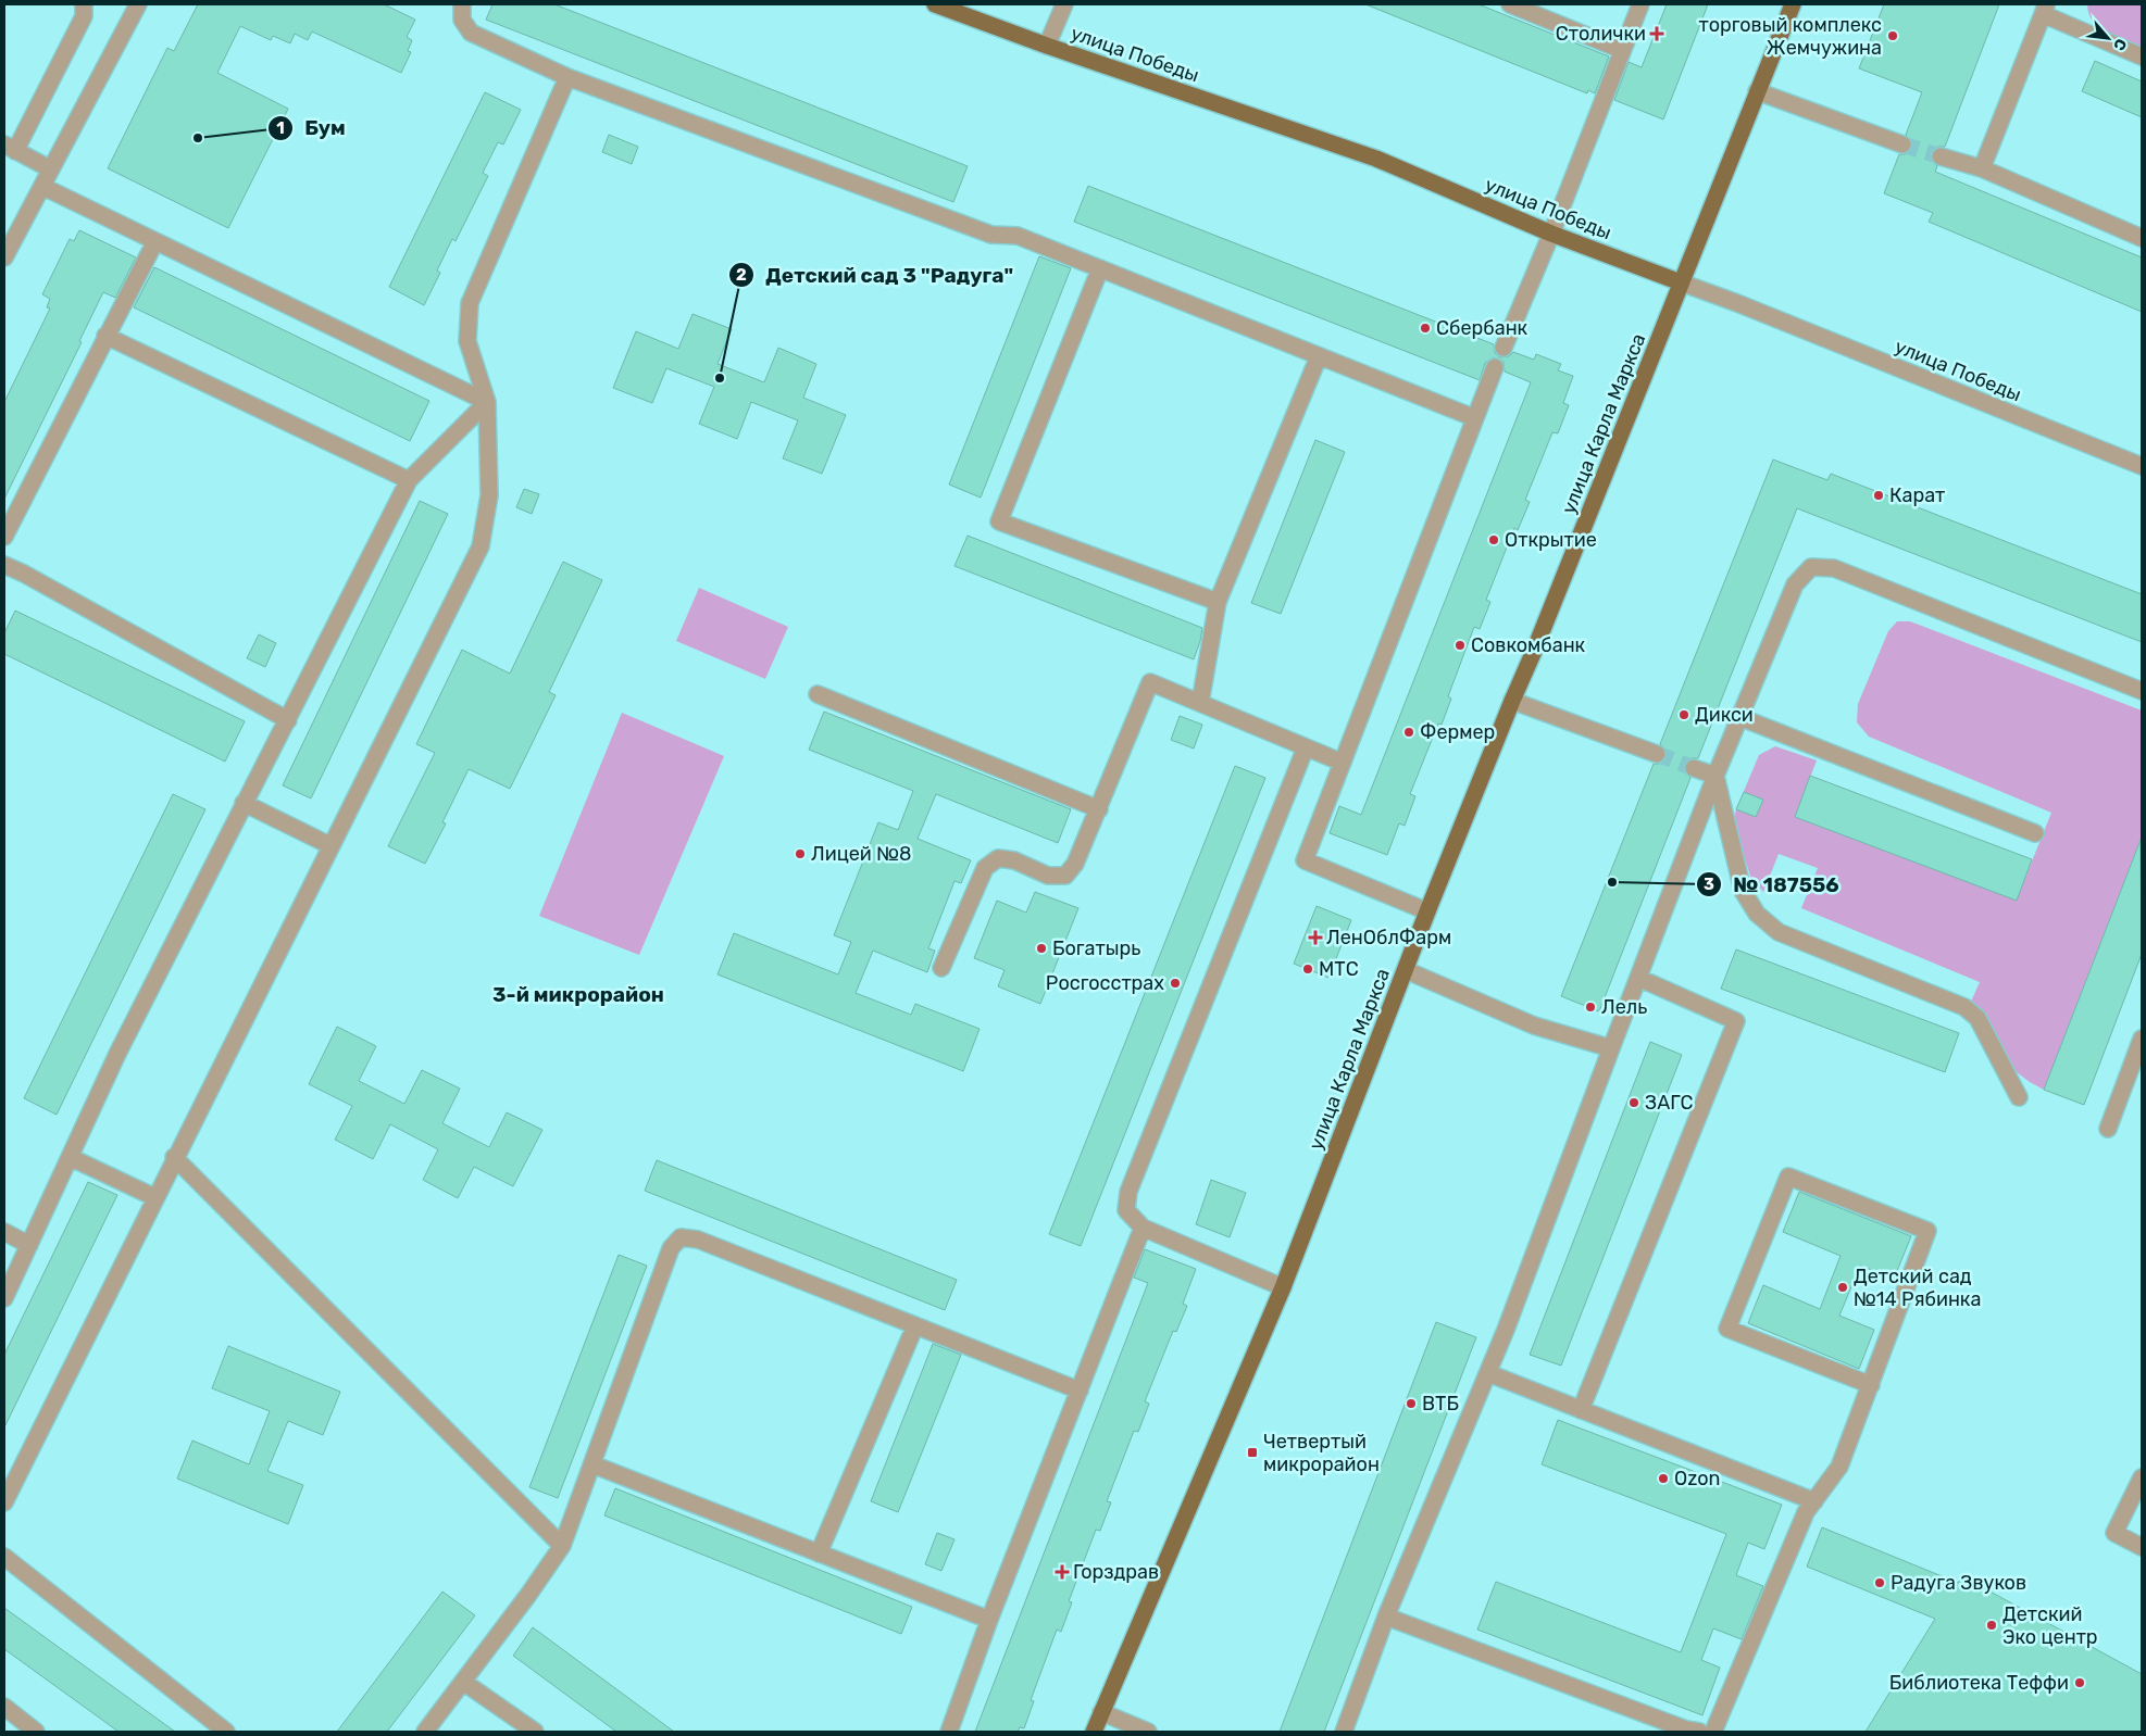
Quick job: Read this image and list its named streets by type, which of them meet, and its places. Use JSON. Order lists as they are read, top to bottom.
{
  "streets": {
    "main road": ["улица Победы", "улица Карла Маркса"]
  },
  "crossings": [
    ["улица Победы", "улица Карла Маркса"]
  ],
  "districts": ["3-й микрорайон"],
  "places": {
    "health": ["Столички", "ЛенОблФарм", "Горздрав"],
    "other": [
      "торговый комплекс Жемчужина",
      "Бум",
      "Сбербанк",
      "Детский сад 3 \"Радуга\"",
      "Карат",
      "Открытие",
      "Совкомбанк",
      "Дикси",
      "Фермер",
      "Лицей №8",
      "№ 187556",
      "Богатырь",
      "МТС",
      "Росгосстрах",
      "Лель",
      "ЗАГС",
      "Детский сад №14 Рябинка",
      "ВТБ",
      "Ozon",
      "Радуга Звуков",
      "Детский Эко центр",
      "Библиотека Теффи"
    ],
    "transit": ["Четвертый микрорайон"]
  },
  "north": "bottom right"
}
